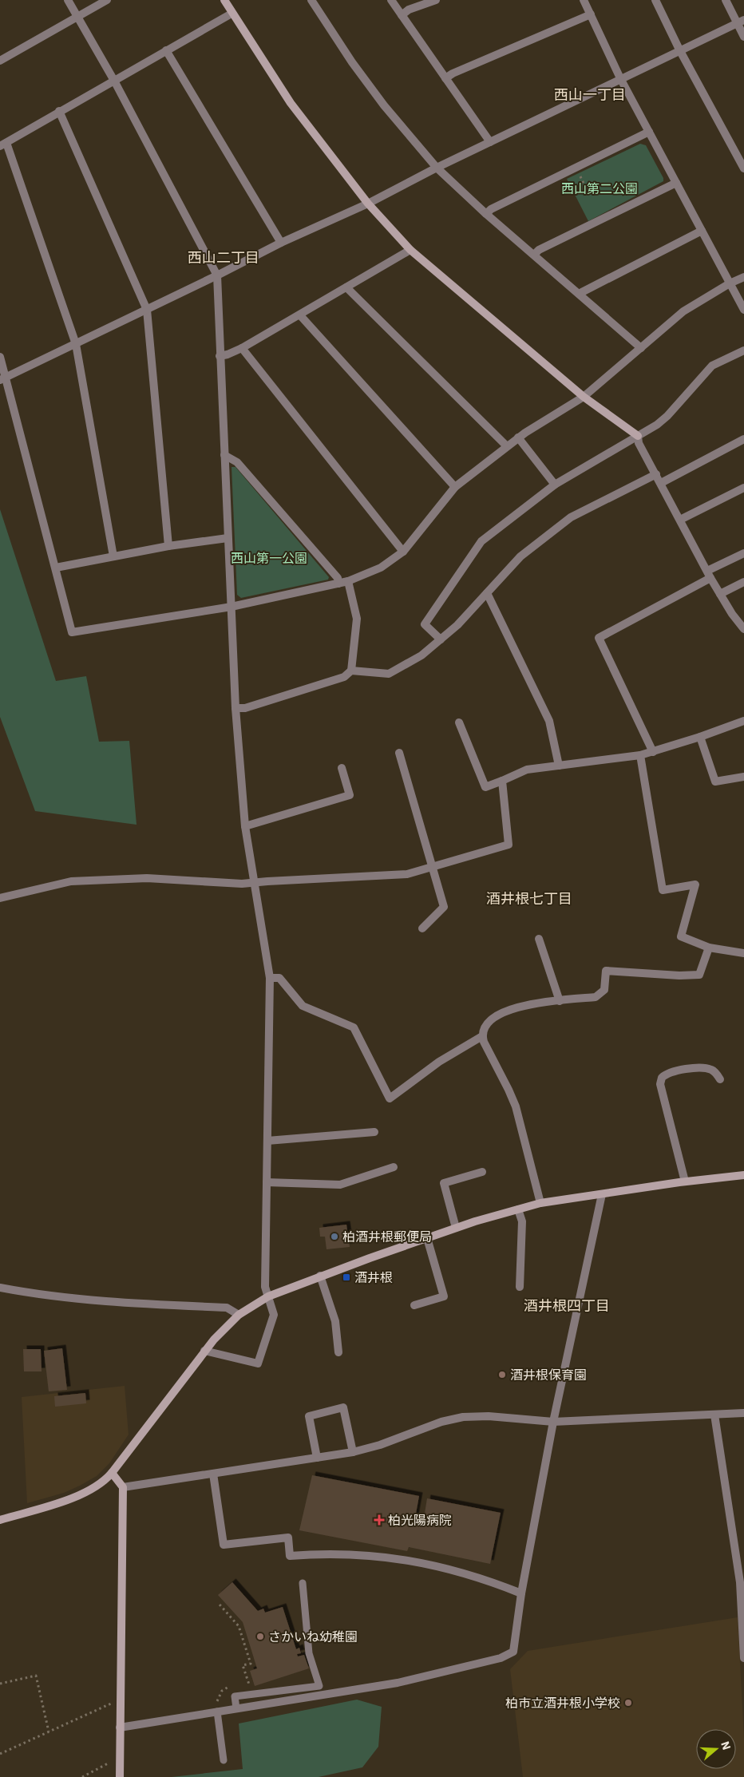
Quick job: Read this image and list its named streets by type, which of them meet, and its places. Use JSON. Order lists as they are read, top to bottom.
{
  "districts": [
    "西山一丁目",
    "西山二丁目",
    "酒井根七丁目",
    "酒井根四丁目"
  ],
  "parks": ["西山第二公園", "西山第一公園"],
  "places": {
    "other": [
      "柏酒井根郵便局",
      "酒井根保育園",
      "さかいね幼稚園",
      "柏市立酒井根小学校"
    ],
    "transit": ["酒井根"],
    "health": ["柏光陽病院"]
  },
  "north": "right"
}
